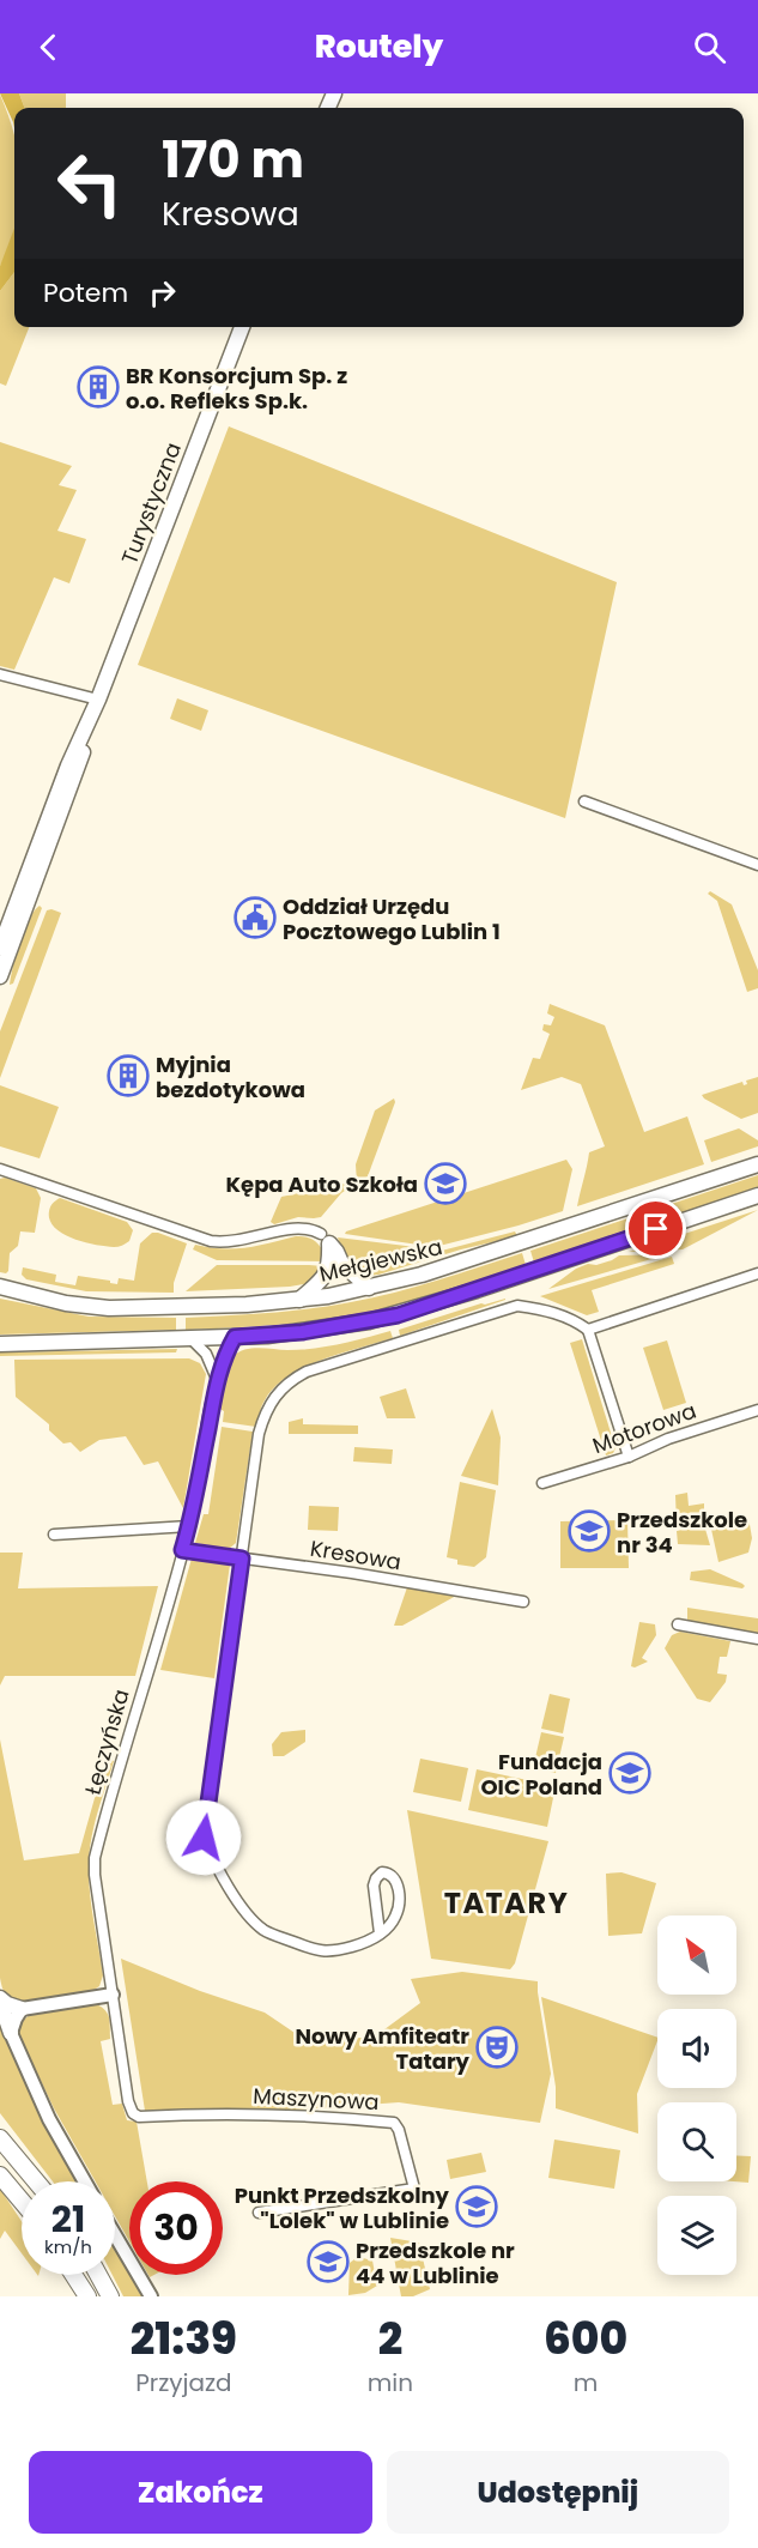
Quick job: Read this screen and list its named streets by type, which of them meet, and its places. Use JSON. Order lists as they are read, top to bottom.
{
  "streets": {
    "main road": ["Turystyczna", "Mełgiewska"],
    "street": [
      "Motorowa",
      "Kresowa",
      "Łęczyńska",
      "Maszynowa"
    ]
  },
  "crossings": [
    ["Kresowa", "Łęczyńska"],
    ["Łęczyńska", "Maszynowa"]
  ],
  "districts": ["TATARY"],
  "places": {
    "building": ["BR Konsorcjum Sp. z o.o. Refleks Sp.k.", "Myjnia bezdotykowa"],
    "public building": ["Oddział Urzędu Pocztowego Lublin 1"],
    "school or university": [
      "Kępa Auto Szkoła",
      "Przedszkole nr 34",
      "Fundacja OIC Poland",
      "Punkt Przedszkolny \"Lolek\" w Lublinie",
      "Przedszkole nr 44 w Lublinie"
    ],
    "theatre": ["Nowy Amfiteatr Tatary"]
  },
  "north": "top left",
  "page": {
    "header": "Routely",
    "turn": ["170 m", "Kresowa"],
    "then": "Potem",
    "speed": "21 km/h",
    "limit": "30",
    "eta": [
      "21:39",
      "Przyjazd",
      "2",
      "min",
      "600",
      "m"
    ],
    "buttons": ["Zakończ", "Udostępnij"]
  }
}
